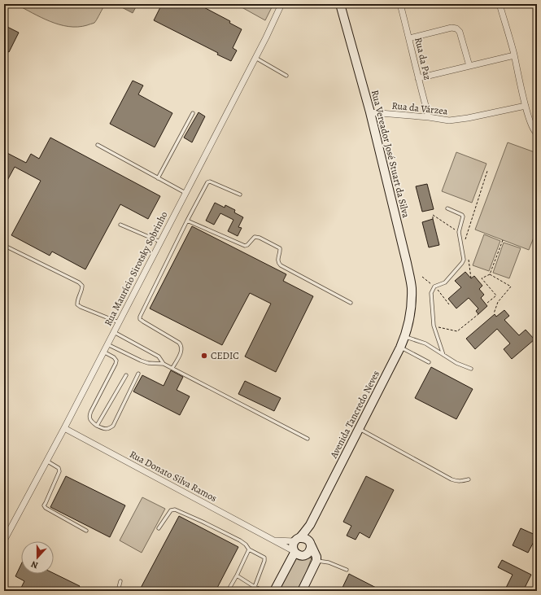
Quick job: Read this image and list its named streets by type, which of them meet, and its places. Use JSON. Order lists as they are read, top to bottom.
{
  "streets": {
    "main road": ["Rua Vereador José Stuart da Silva", "Avenida Tancredo Neves"],
    "street": [
      "Rua da Paz",
      "Rua da Várzea",
      "Rua Maurício Sirotsky Sobrinho",
      "Rua Donato Silva Ramos"
    ]
  },
  "crossings": [
    ["Rua da Paz", "Rua da Várzea"],
    ["Rua da Várzea", "Rua Vereador José Stuart da Silva"],
    ["Rua Vereador José Stuart da Silva", "Avenida Tancredo Neves"],
    ["Rua Maurício Sirotsky Sobrinho", "Rua Donato Silva Ramos"],
    ["Avenida Tancredo Neves", "Rua Donato Silva Ramos"]
  ],
  "places": ["CEDIC"],
  "north": "bottom"
}
